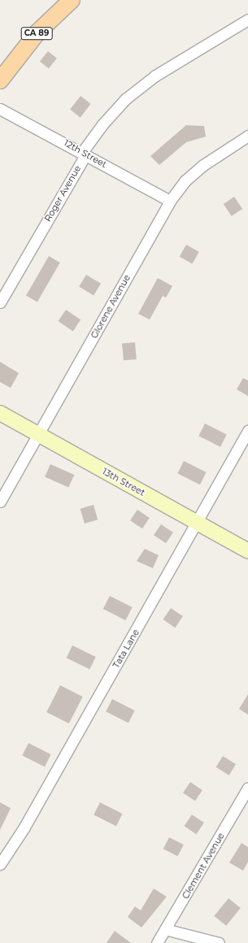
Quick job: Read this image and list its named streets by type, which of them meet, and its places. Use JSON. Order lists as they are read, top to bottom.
{
  "streets": {
    "main road": ["CA 89"],
    "street": [
      "12th Street",
      "Roger Avenue",
      "Glorene Avenue",
      "13th Street",
      "Tata Lane",
      "Clement Avenue"
    ]
  },
  "crossings": [
    ["12th Street", "Roger Avenue"],
    ["12th Street", "Glorene Avenue"],
    ["Glorene Avenue", "13th Street"],
    ["13th Street", "Tata Lane"]
  ]
}
